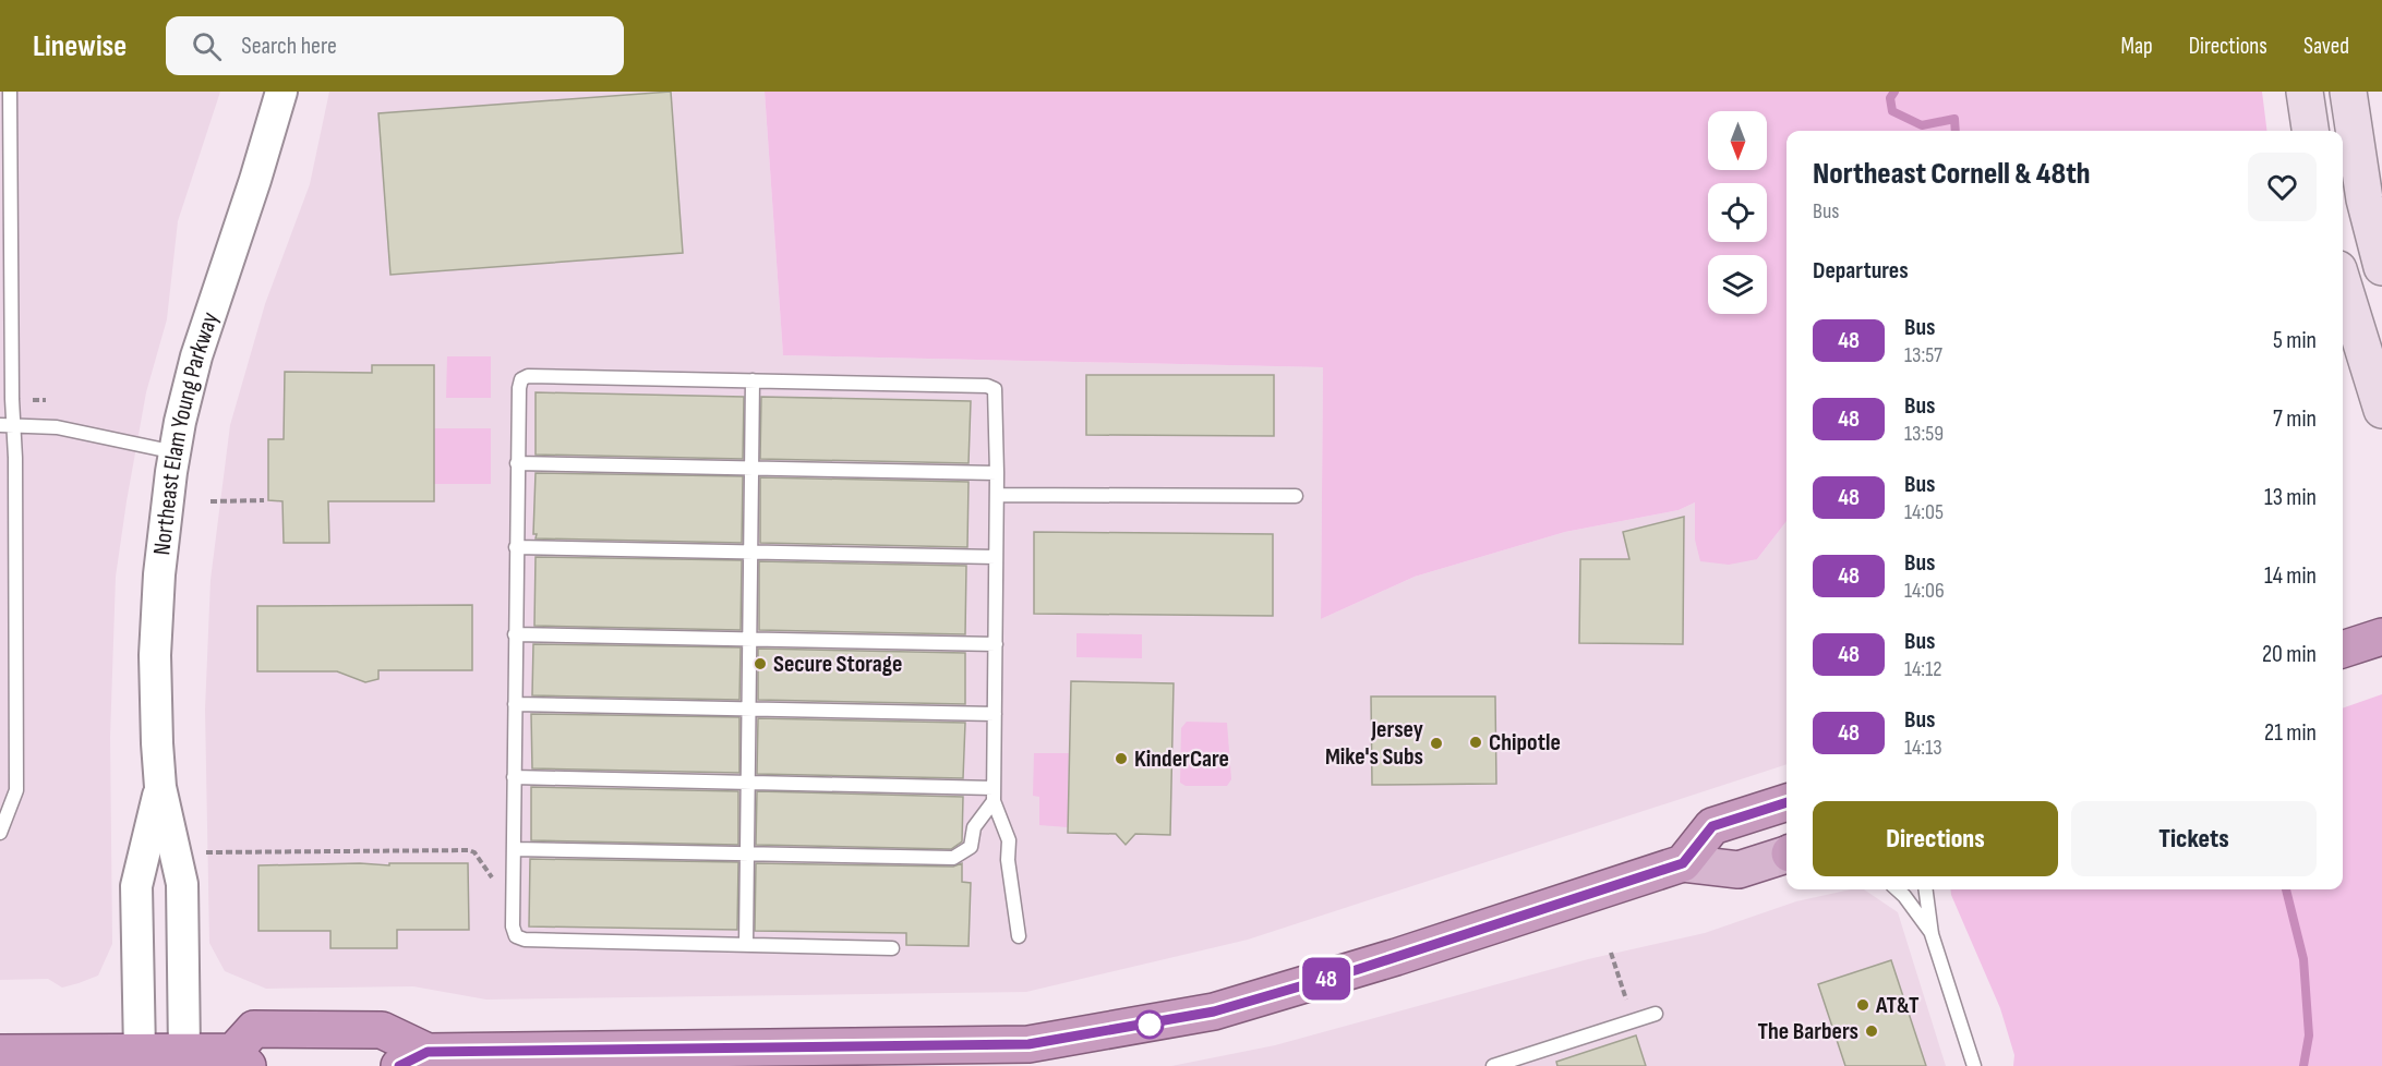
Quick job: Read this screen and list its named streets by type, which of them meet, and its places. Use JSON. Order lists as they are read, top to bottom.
{
  "streets": {
    "street": ["Northeast Elam Young Parkway"]
  },
  "places": [
    "Secure Storage",
    "Chipotle",
    "Jersey Mike's Subs",
    "KinderCare",
    "AT&T",
    "The Barbers"
  ],
  "lines": ["bus line 48"],
  "north": "bottom",
  "page": {
    "header": "Linewise",
    "search": "Search here",
    "nav": ["Map", "Directions", "Saved"],
    "on_map": "48",
    "heading": [
      ["Northeast Cornell & 48th", "Bus"],
      "Departures"
    ],
    "list": [
      {
        "mark": "48",
        "name": "Bus",
        "note": "13:57",
        "value": "5 min"
      },
      {
        "mark": "48",
        "name": "Bus",
        "note": "13:59",
        "value": "7 min"
      },
      {
        "mark": "48",
        "name": "Bus",
        "note": "14:05",
        "value": "13 min"
      },
      {
        "mark": "48",
        "name": "Bus",
        "note": "14:06",
        "value": "14 min"
      },
      {
        "mark": "48",
        "name": "Bus",
        "note": "14:12",
        "value": "20 min"
      },
      {
        "mark": "48",
        "name": "Bus",
        "note": "14:13",
        "value": "21 min"
      }
    ],
    "buttons": ["Directions", "Tickets"]
  }
}
